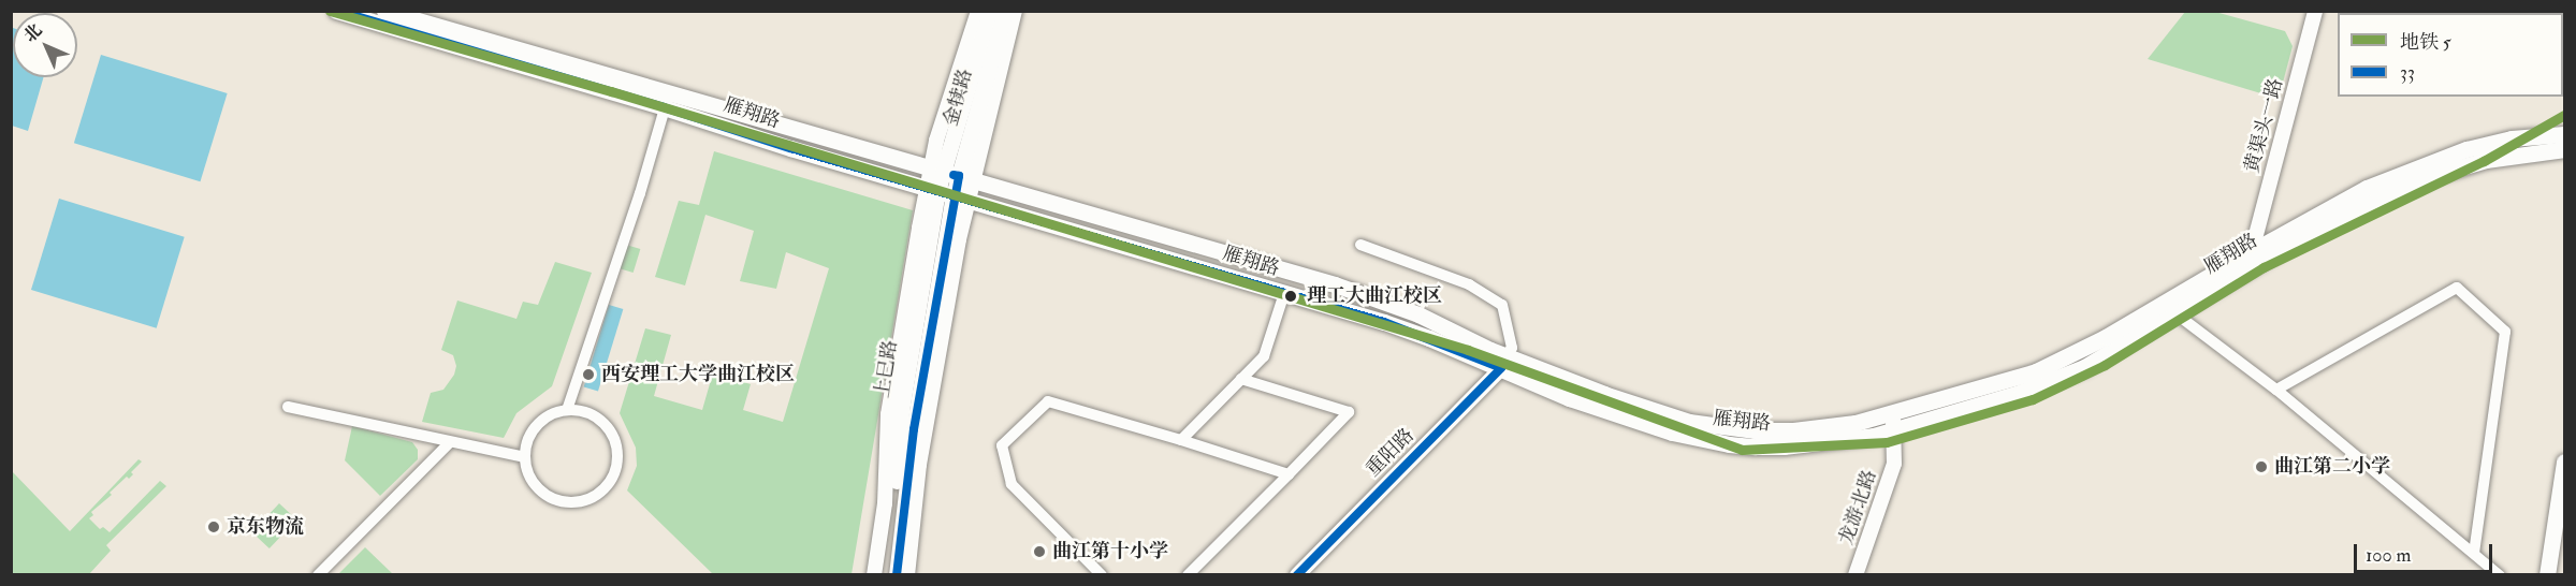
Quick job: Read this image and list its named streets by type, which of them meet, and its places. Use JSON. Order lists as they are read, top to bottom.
{
  "streets": {
    "main road": ["金犊路", "雁翔路", "上巳路"],
    "street": ["黄渠头一路", "重阳路", "龙游北路"]
  },
  "crossings": [
    ["金犊路", "雁翔路"],
    ["金犊路", "上巳路"],
    ["雁翔路", "黄渠头一路"],
    ["雁翔路", "上巳路"],
    ["雁翔路", "重阳路"],
    ["雁翔路", "龙游北路"]
  ],
  "places": [
    "理工大曲江校区",
    "西安理工大学曲江校区",
    "曲江第二小学",
    "京东物流",
    "曲江第十小学"
  ],
  "lines": ["metro line 5", "transit line 33"],
  "legend": ["地铁 5", "33"],
  "scale_bar": "100 m",
  "north": "top left"
}
